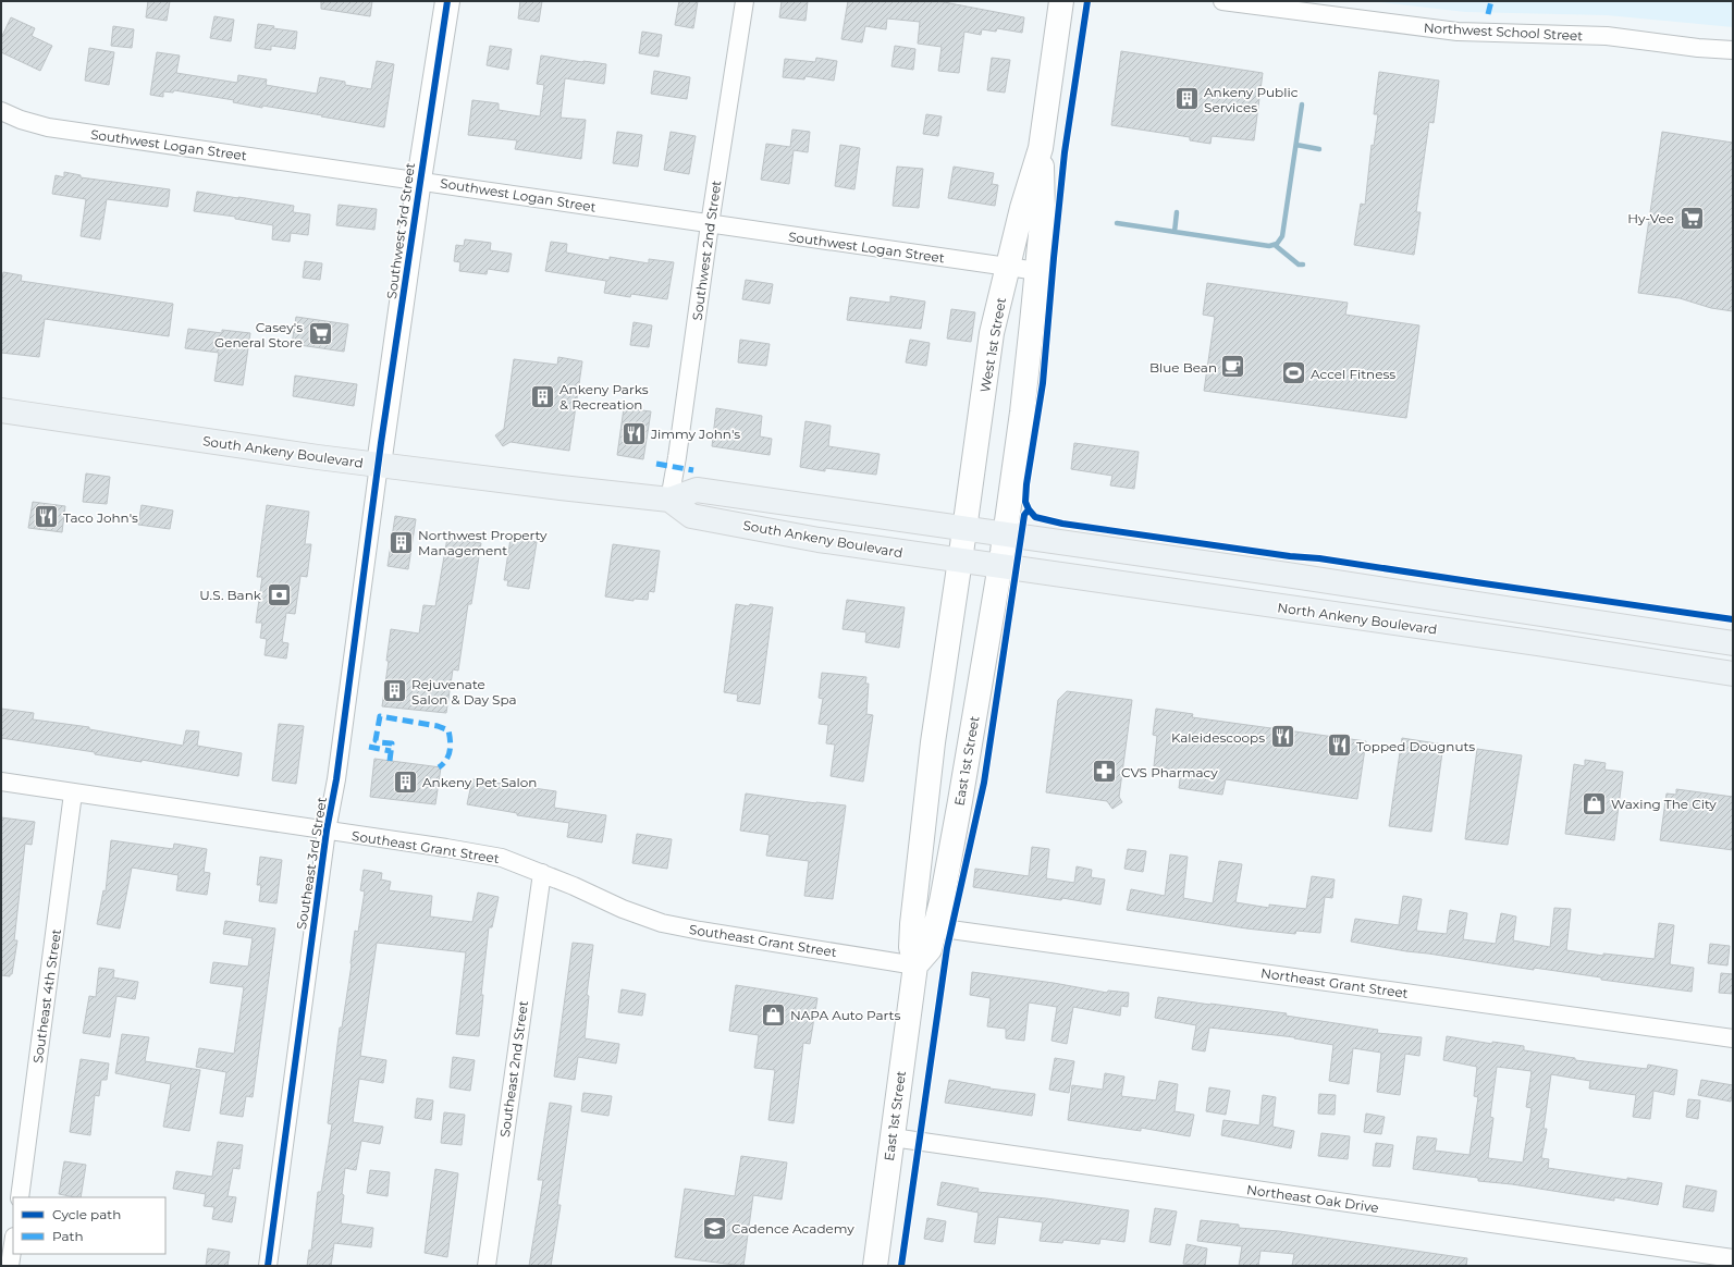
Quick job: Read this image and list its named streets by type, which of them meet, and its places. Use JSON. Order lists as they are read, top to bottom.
{
  "streets": {
    "main road": [
      "Southwest 3rd Street",
      "West 1st Street",
      "South Ankeny Boulevard",
      "North Ankeny Boulevard",
      "East 1st Street"
    ],
    "street": [
      "Northwest School Street",
      "Southwest Logan Street",
      "Southwest 2nd Street",
      "Southeast Grant Street",
      "Southeast 3rd Street",
      "Northeast Grant Street",
      "Southeast 4th Street",
      "Southeast 2nd Street",
      "Northeast Oak Drive"
    ]
  },
  "crossings": [
    ["Southwest Logan Street", "Southwest 3rd Street"],
    ["Southwest Logan Street", "Southwest 2nd Street"],
    ["Southwest Logan Street", "West 1st Street"],
    ["Southwest 3rd Street", "South Ankeny Boulevard"],
    ["Southwest 3rd Street", "Southeast 3rd Street"],
    ["Southwest 2nd Street", "South Ankeny Boulevard"],
    ["West 1st Street", "South Ankeny Boulevard"],
    ["West 1st Street", "North Ankeny Boulevard"],
    ["West 1st Street", "East 1st Street"],
    ["South Ankeny Boulevard", "North Ankeny Boulevard"],
    ["South Ankeny Boulevard", "East 1st Street"],
    ["South Ankeny Boulevard", "Southeast 3rd Street"],
    ["North Ankeny Boulevard", "East 1st Street"],
    ["East 1st Street", "Southeast Grant Street"],
    ["East 1st Street", "Northeast Grant Street"],
    ["East 1st Street", "Northeast Oak Drive"],
    ["Southeast Grant Street", "Southeast 3rd Street"],
    ["Southeast Grant Street", "Southeast 4th Street"],
    ["Southeast Grant Street", "Southeast 2nd Street"]
  ],
  "places": {
    "building": [
      "Ankeny Public Services",
      "Ankeny Parks & Recreation",
      "Northwest Property Management",
      "Rejuvenate Salon & Day Spa",
      "Ankeny Pet Salon"
    ],
    "supermarket": ["Hy-Vee", "Casey's General Store"],
    "cafe": ["Blue Bean"],
    "sports": ["Accel Fitness"],
    "restaurant": [
      "Jimmy John's",
      "Taco John's",
      "Kaleidescoops",
      "Topped Dougnuts"
    ],
    "bank": ["U.S. Bank"],
    "pharmacy": ["CVS Pharmacy"],
    "shop": ["Waxing The City", "NAPA Auto Parts"],
    "school or university": ["Cadence Academy"]
  },
  "legend": ["Cycle path", "Path"]
}
